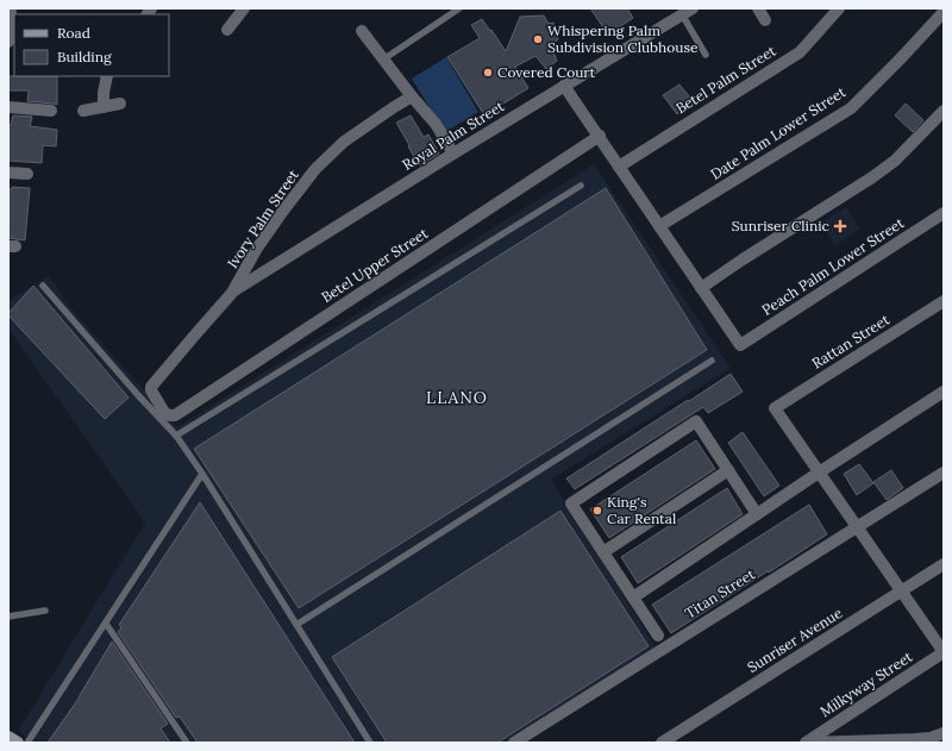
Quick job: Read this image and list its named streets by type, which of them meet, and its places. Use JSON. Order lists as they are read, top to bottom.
{
  "streets": {
    "street": [
      "Betel Palm Street",
      "Date Palm Lower Street",
      "Royal Palm Street",
      "Ivory Palm Street",
      "Betel Upper Street",
      "Peach Palm Lower Street",
      "Rattan Street",
      "Titan Street",
      "Sunriser Avenue",
      "Milkyway Street"
    ]
  },
  "crossings": [
    ["Royal Palm Street", "Ivory Palm Street"],
    ["Ivory Palm Street", "Betel Upper Street"]
  ],
  "districts": ["LLANO"],
  "places": {
    "other": ["Whispering Palm Subdivision Clubhouse", "Covered Court", "King's Car Rental"],
    "health": ["Sunriser Clinic"]
  },
  "legend": ["Road", "Building"]
}
